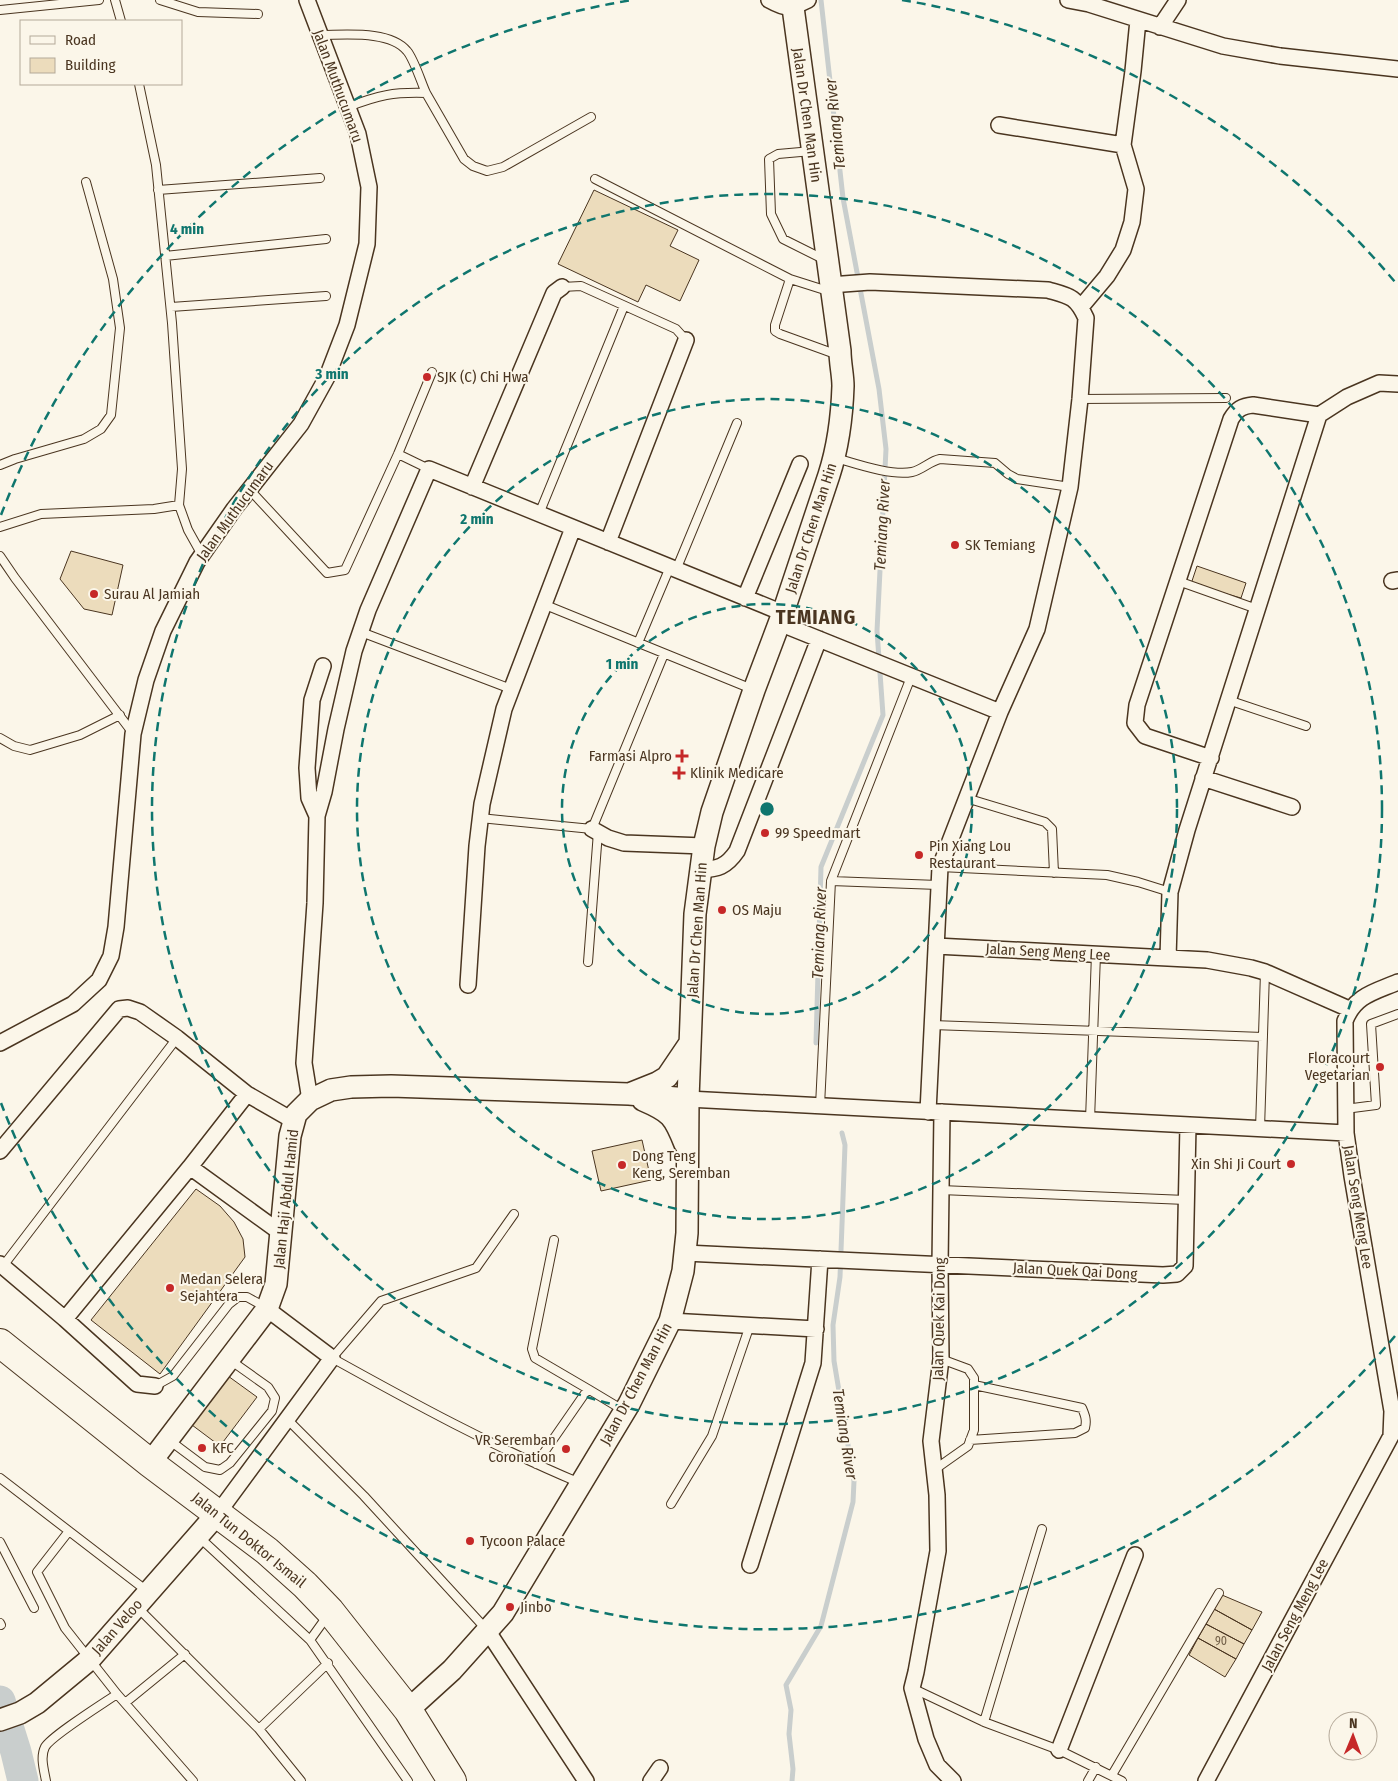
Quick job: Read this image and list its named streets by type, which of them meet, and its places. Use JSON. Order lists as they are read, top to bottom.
{
  "streets": {
    "highway": ["Jalan Tun Doktor Ismail"],
    "street": [
      "Jalan Muthucumaru",
      "Jalan Dr Chen Man Hin",
      "Jalan Seng Meng Lee",
      "Jalan Haji Abdul Hamid",
      "Jalan Quek Qai Dong",
      "Jalan Quek Kai Dong",
      "Jalan Veloo"
    ]
  },
  "crossings": [
    ["Jalan Dr Chen Man Hin", "Jalan Haji Abdul Hamid"],
    ["Jalan Dr Chen Man Hin", "Jalan Quek Qai Dong"],
    ["Jalan Dr Chen Man Hin", "Jalan Tun Doktor Ismail"],
    ["Jalan Seng Meng Lee", "Jalan Quek Kai Dong"],
    ["Jalan Haji Abdul Hamid", "Jalan Tun Doktor Ismail"],
    ["Jalan Quek Qai Dong", "Jalan Quek Kai Dong"],
    ["Jalan Tun Doktor Ismail", "Jalan Veloo"]
  ],
  "districts": ["TEMIANG"],
  "water": ["Temiang River"],
  "places": {
    "other": [
      "SJK (C) Chi Hwa",
      "SK Temiang",
      "Surau Al Jamiah",
      "99 Speedmart",
      "Pin Xiang Lou Restaurant",
      "OS Maju",
      "Floracourt Vegetarian",
      "Xin Shi Ji Court",
      "Dong Teng Keng, Seremban",
      "Medan Selera Sejahtera",
      "KFC",
      "VR Seremban Coronation",
      "Tycoon Palace",
      "Jinbo"
    ],
    "health": ["Farmasi Alpro", "Klinik Medicare"]
  },
  "house_numbers": ["90"],
  "legend": ["Road", "Building"],
  "north": "top",
  "rings": [
    "4 min",
    "3 min",
    "2 min",
    "1 min"
  ]
}
